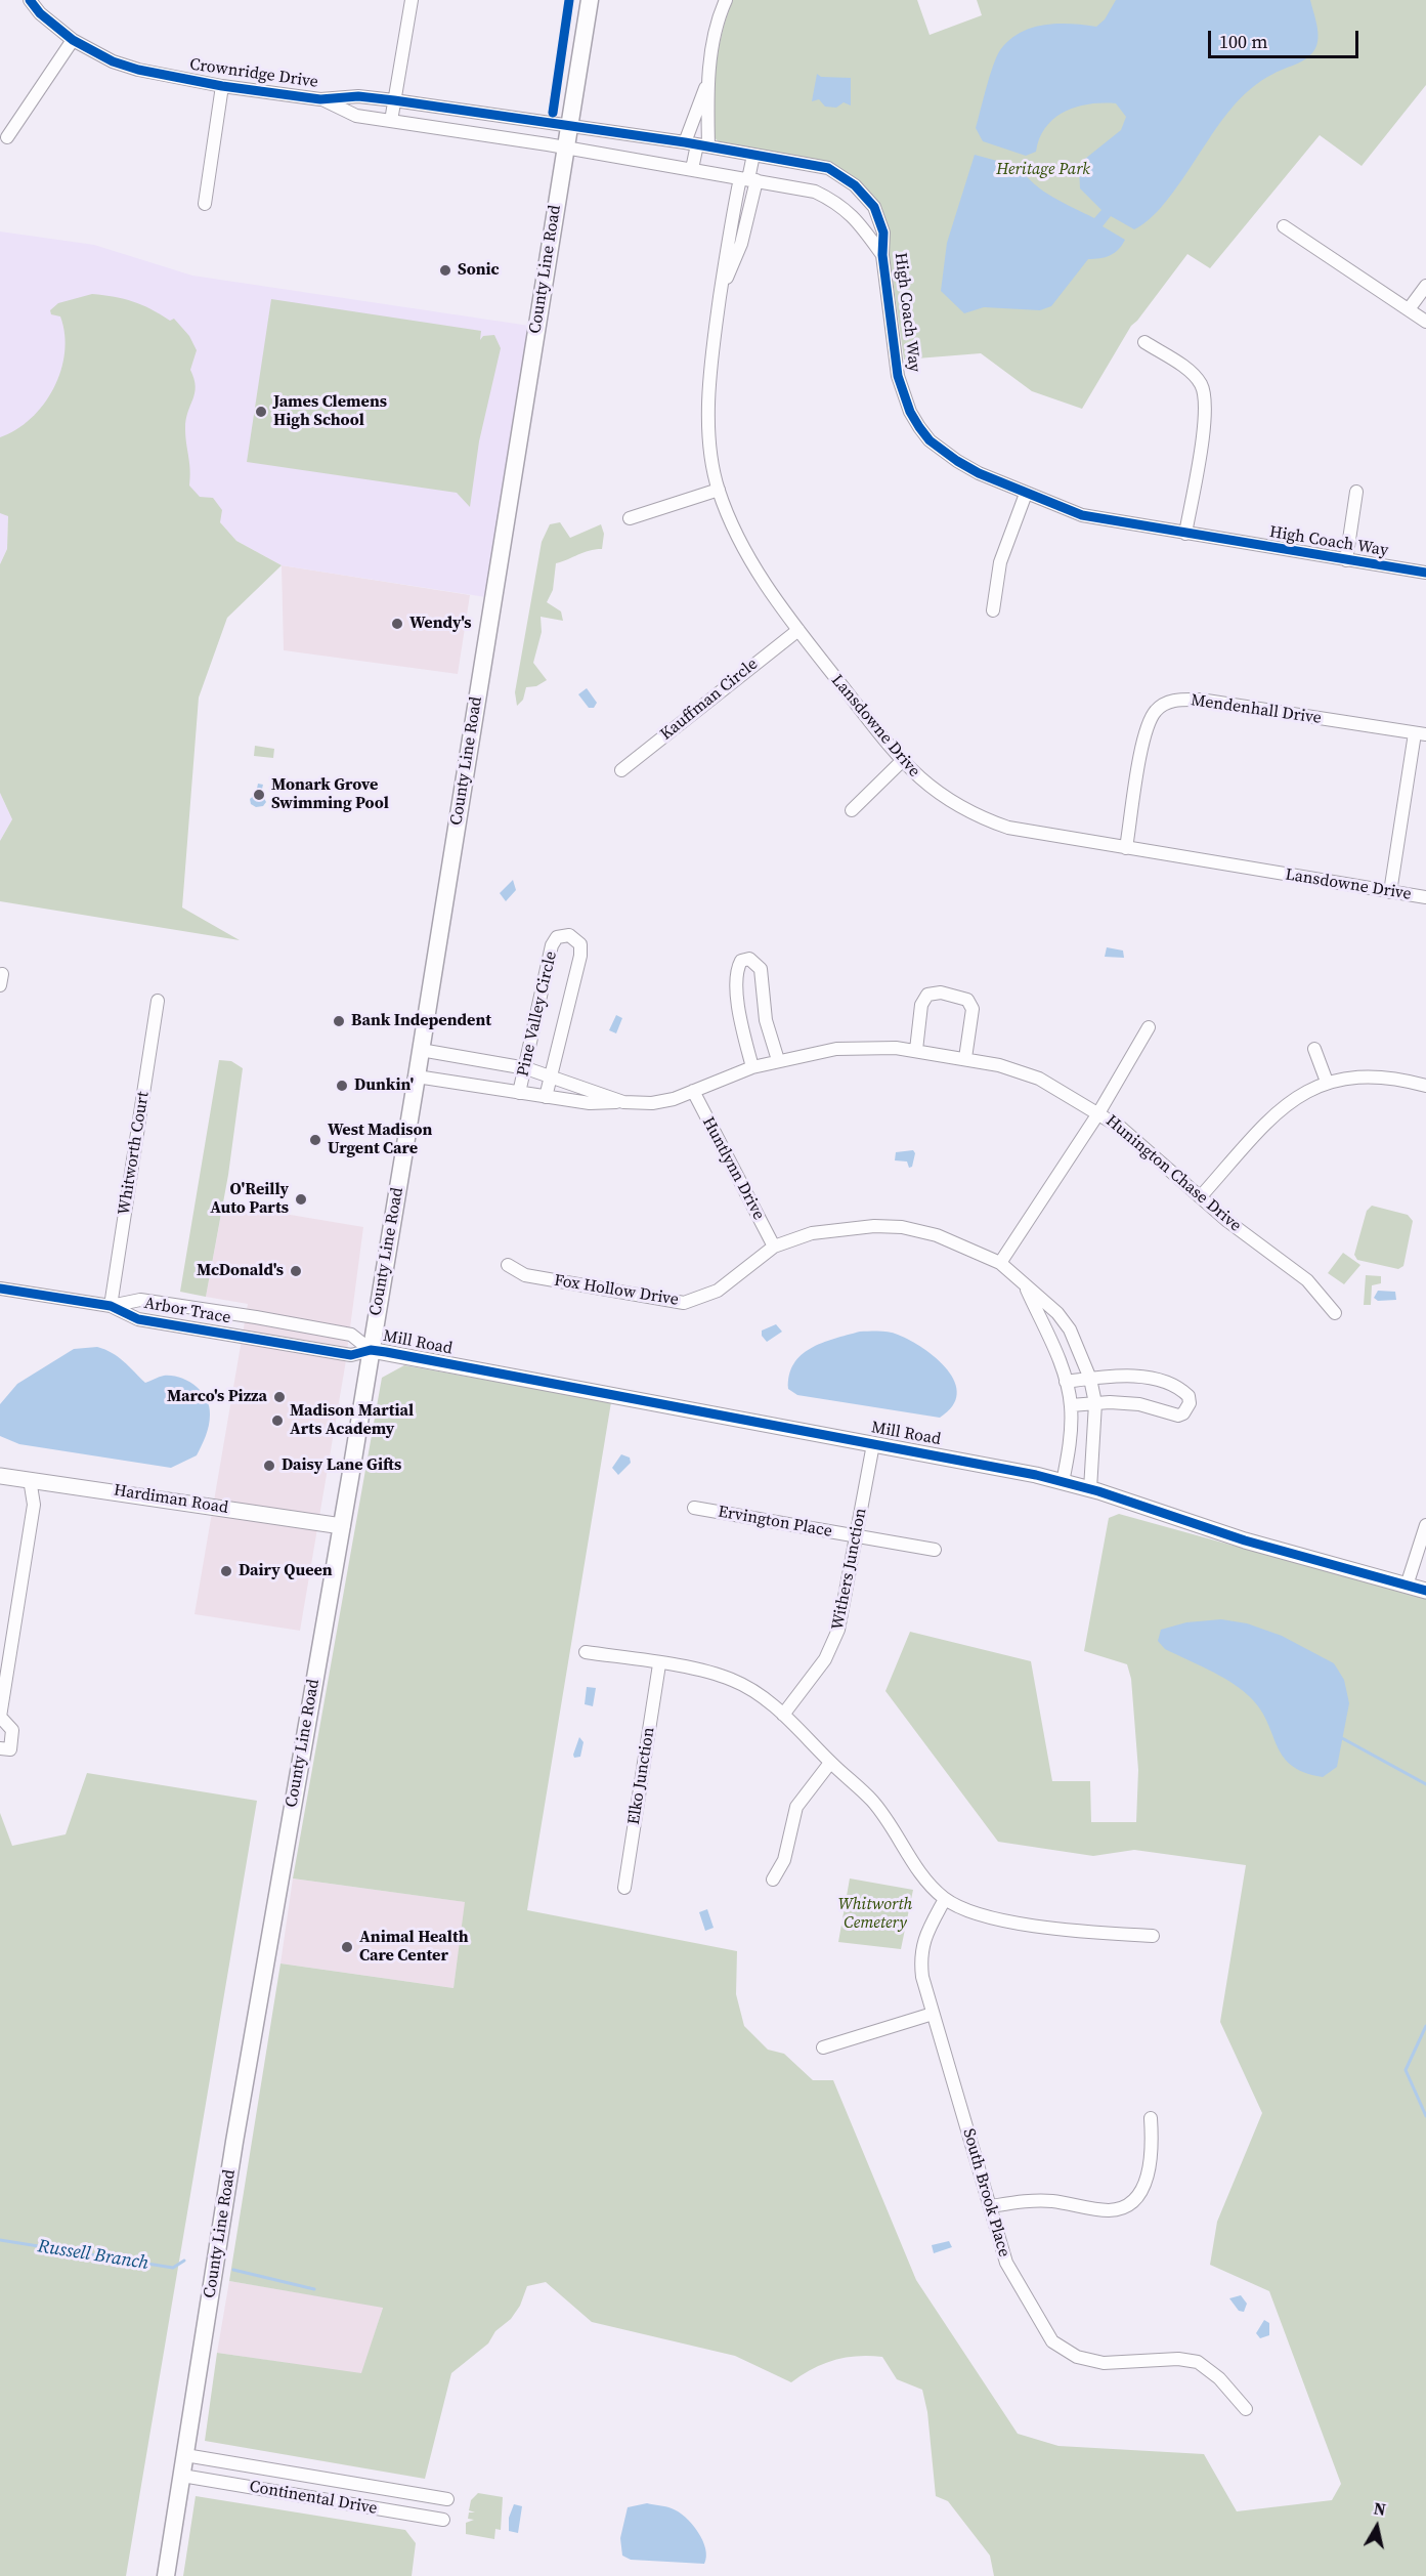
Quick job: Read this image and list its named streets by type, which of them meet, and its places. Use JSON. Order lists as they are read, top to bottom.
{
  "streets": {
    "main road": ["County Line Road"],
    "street": [
      "Crownridge Drive",
      "High Coach Way",
      "Kauffman Circle",
      "Mendenhall Drive",
      "Lansdowne Drive",
      "Pine Valley Circle",
      "Whitworth Court",
      "Huntlynn Drive",
      "Hunington Chase Drive",
      "Fox Hollow Drive",
      "Arbor Trace",
      "Mill Road",
      "Hardiman Road",
      "Ervington Place",
      "Withers Junction",
      "Elko Junction",
      "South Brook Place",
      "Continental Drive"
    ]
  },
  "crossings": [
    ["Crownridge Drive", "County Line Road"],
    ["Crownridge Drive", "High Coach Way"],
    ["County Line Road", "High Coach Way"],
    ["County Line Road", "Hunington Chase Drive"],
    ["County Line Road", "Arbor Trace"],
    ["County Line Road", "Mill Road"],
    ["County Line Road", "Hardiman Road"],
    ["County Line Road", "Continental Drive"],
    ["High Coach Way", "Lansdowne Drive"],
    ["Kauffman Circle", "Lansdowne Drive"],
    ["Mendenhall Drive", "Lansdowne Drive"],
    ["Pine Valley Circle", "Hunington Chase Drive"],
    ["Whitworth Court", "Arbor Trace"],
    ["Huntlynn Drive", "Hunington Chase Drive"],
    ["Huntlynn Drive", "Fox Hollow Drive"],
    ["Fox Hollow Drive", "Mill Road"],
    ["Arbor Trace", "Mill Road"],
    ["Mill Road", "Withers Junction"],
    ["Ervington Place", "Withers Junction"]
  ],
  "water": ["Russell Branch"],
  "parks": ["Heritage Park", "Whitworth Cemetery"],
  "places": [
    "Sonic",
    "James Clemens High School",
    "Wendy's",
    "Monark Grove Swimming Pool",
    "Bank Independent",
    "Dunkin'",
    "West Madison Urgent Care",
    "O'Reilly Auto Parts",
    "McDonald's",
    "Marco's Pizza",
    "Madison Martial Arts Academy",
    "Daisy Lane Gifts",
    "Dairy Queen",
    "Animal Health Care Center"
  ],
  "scale_bar": "100 m",
  "north": "top"
}
